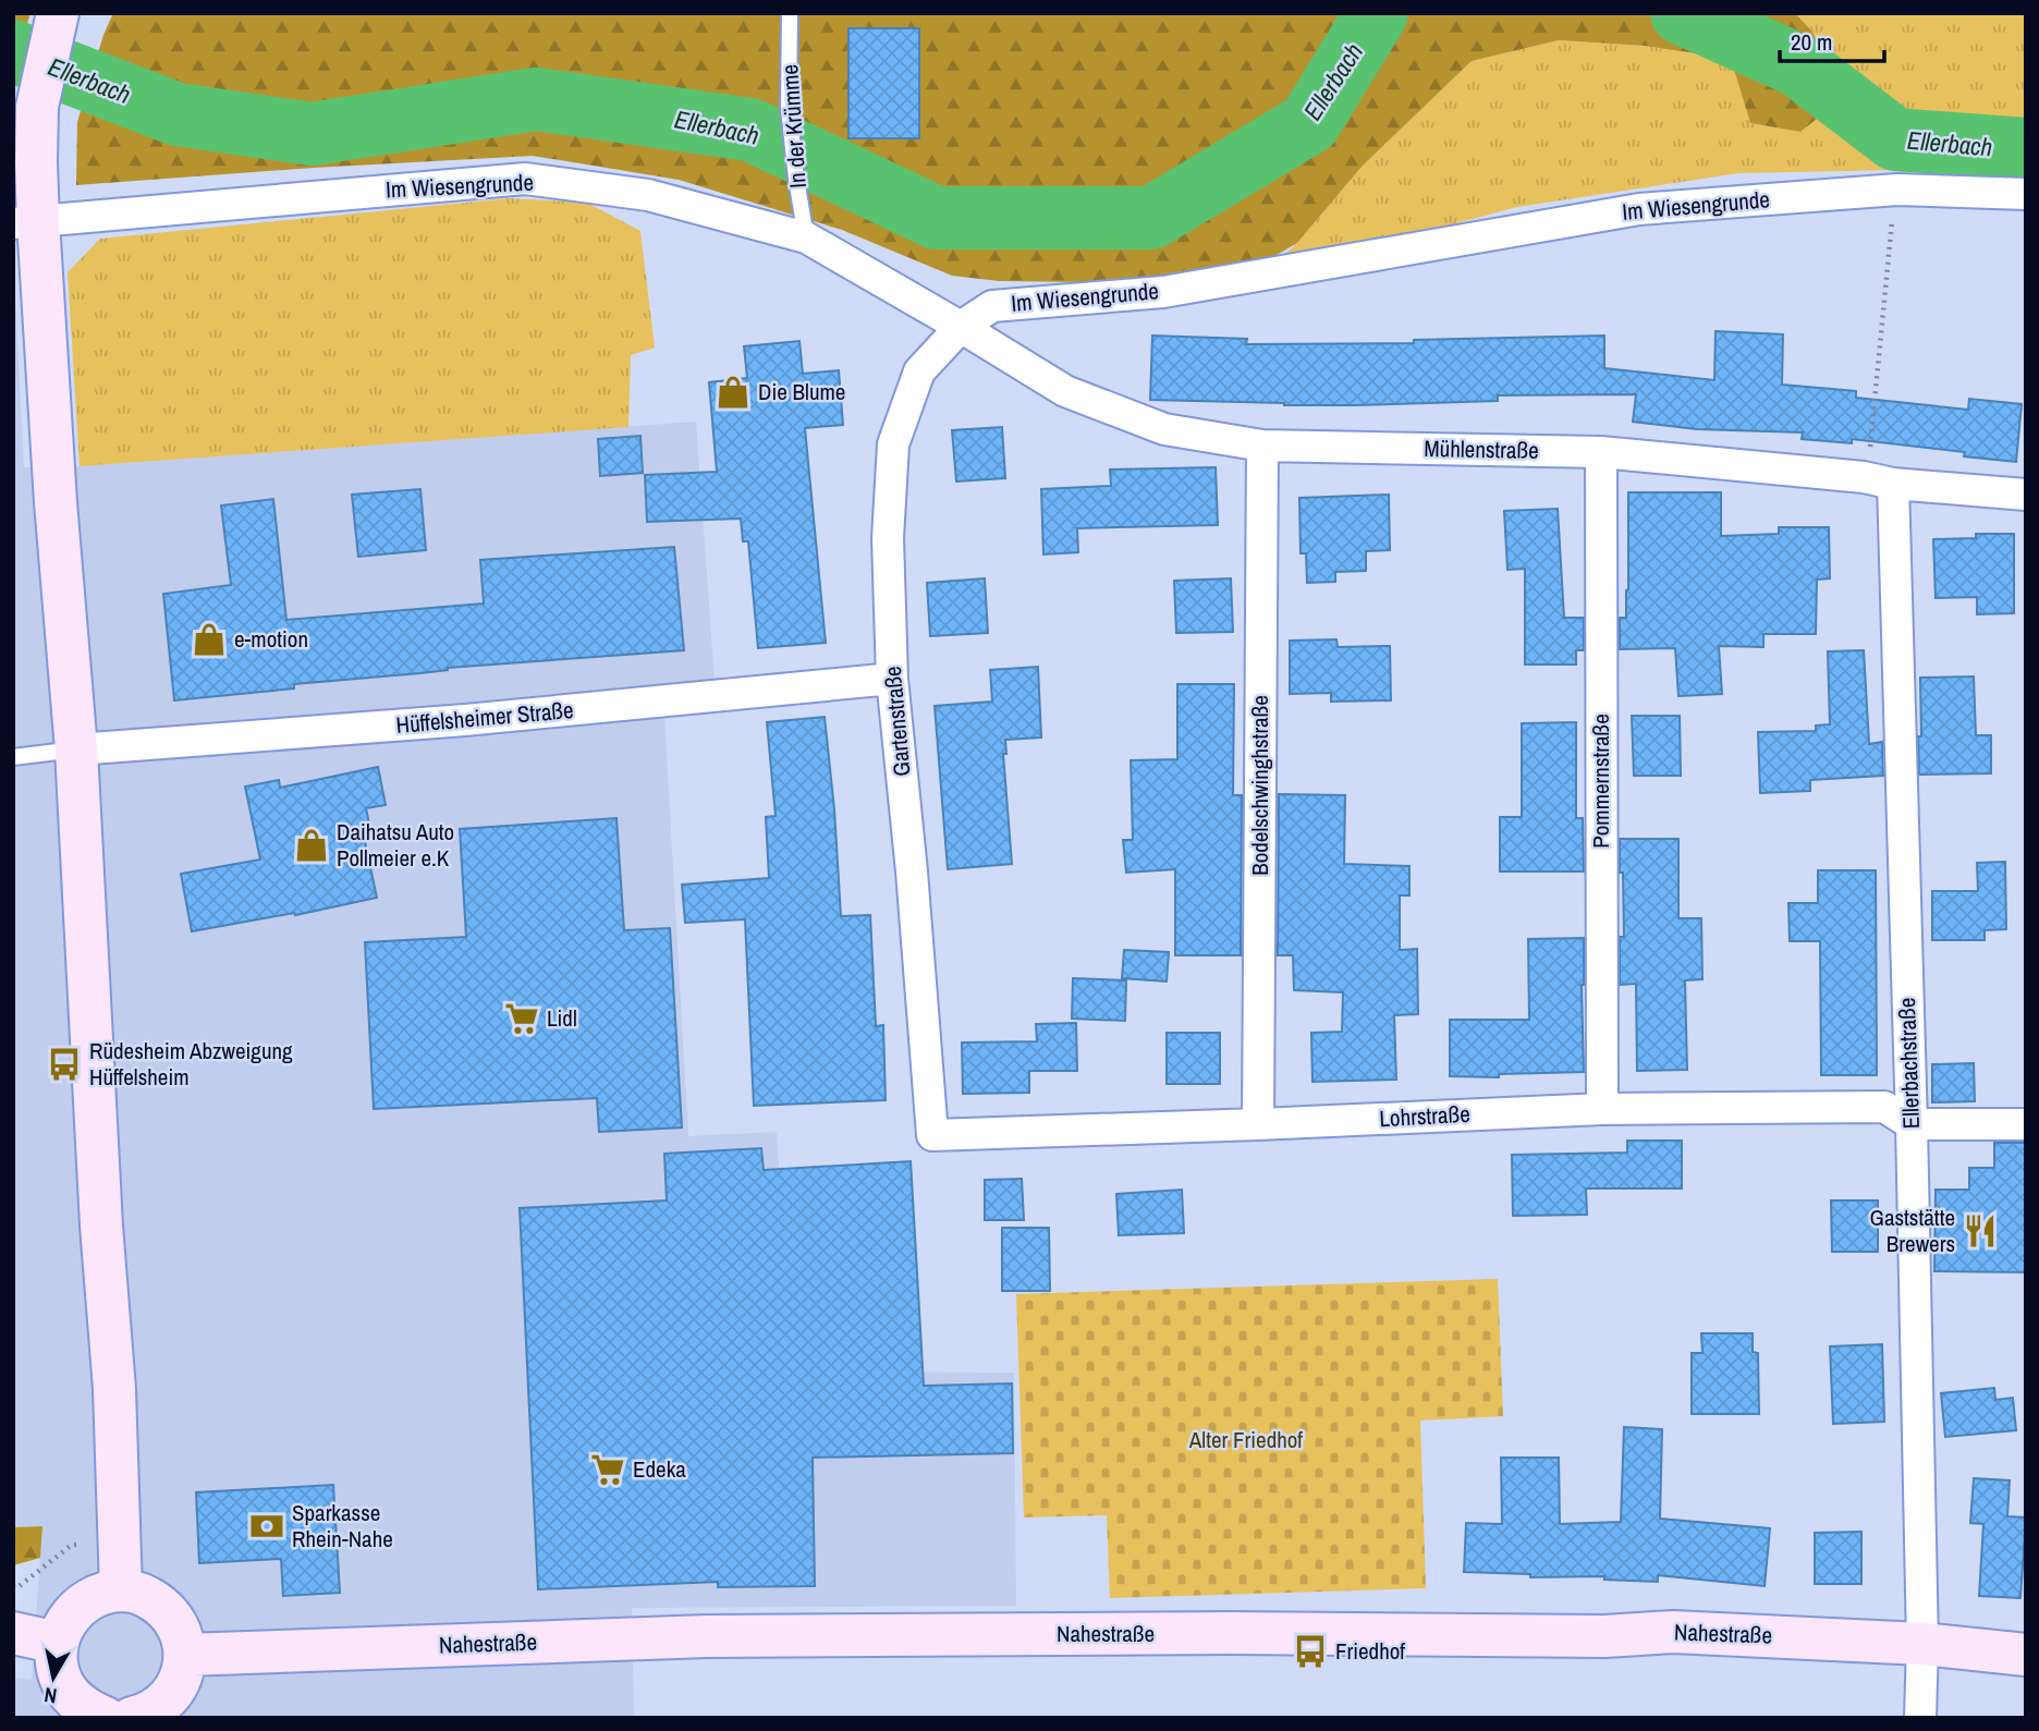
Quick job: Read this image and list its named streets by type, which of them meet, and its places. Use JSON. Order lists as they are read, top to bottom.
{
  "streets": {
    "main road": ["Nahestraße"],
    "street": [
      "Im Wiesengrunde",
      "Mühlenstraße",
      "Hüffelsheimer Straße",
      "Gartenstraße",
      "Pommernstraße",
      "Bodelschwinghstraße",
      "Ellerbachstraße",
      "Lohrstraße"
    ],
    "lane": ["In der Krümme"]
  },
  "crossings": [
    ["In der Krümme", "Im Wiesengrunde"],
    ["Im Wiesengrunde", "Mühlenstraße"],
    ["Im Wiesengrunde", "Gartenstraße"],
    ["Mühlenstraße", "Gartenstraße"],
    ["Mühlenstraße", "Pommernstraße"],
    ["Mühlenstraße", "Bodelschwinghstraße"],
    ["Mühlenstraße", "Ellerbachstraße"],
    ["Hüffelsheimer Straße", "Gartenstraße"],
    ["Gartenstraße", "Lohrstraße"],
    ["Pommernstraße", "Lohrstraße"],
    ["Bodelschwinghstraße", "Lohrstraße"],
    ["Ellerbachstraße", "Lohrstraße"],
    ["Ellerbachstraße", "Nahestraße"]
  ],
  "water": ["Ellerbach"],
  "parks": ["Alter Friedhof"],
  "places": {
    "shop": ["Die Blume", "e-motion", "Daihatsu Auto Pollmeier e.K"],
    "supermarket": ["Lidl", "Edeka"],
    "bus stop": ["Rüdesheim Abzweigung Hüffelsheim", "Friedhof"],
    "restaurant": ["Gaststätte Brewers"],
    "bank": ["Sparkasse Rhein-Nahe"]
  },
  "scale_bar": "20 m",
  "north": "bottom"
}
